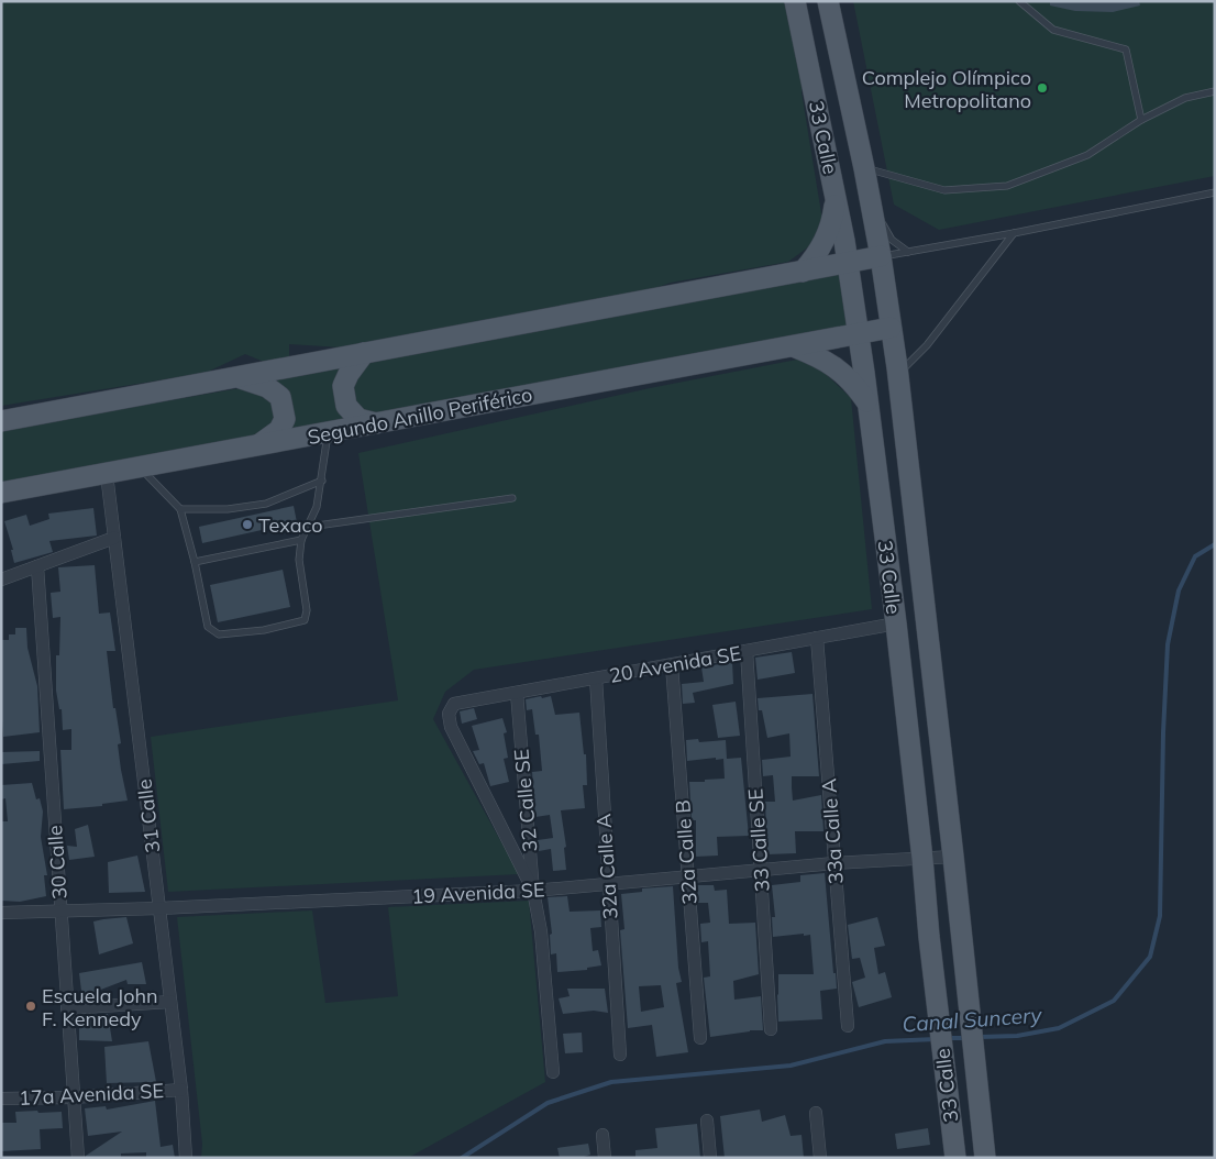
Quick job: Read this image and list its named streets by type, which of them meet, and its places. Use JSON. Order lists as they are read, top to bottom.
{
  "streets": {
    "main road": ["33 Calle", "Segundo Anillo Periférico"],
    "street": [
      "20 Avenida SE",
      "32 Calle SE",
      "31 Calle",
      "33a Calle A",
      "33 Calle SE",
      "32a Calle B",
      "30 Calle",
      "32a Calle A",
      "19 Avenida SE",
      "17a Avenida SE"
    ]
  },
  "crossings": [
    ["33 Calle", "Segundo Anillo Periférico"],
    ["33 Calle", "20 Avenida SE"],
    ["33 Calle", "19 Avenida SE"],
    ["Segundo Anillo Periférico", "31 Calle"],
    ["20 Avenida SE", "32 Calle SE"],
    ["20 Avenida SE", "33a Calle A"],
    ["20 Avenida SE", "33 Calle SE"],
    ["20 Avenida SE", "32a Calle B"],
    ["20 Avenida SE", "32a Calle A"],
    ["20 Avenida SE", "19 Avenida SE"],
    ["32 Calle SE", "19 Avenida SE"],
    ["31 Calle", "19 Avenida SE"],
    ["31 Calle", "17a Avenida SE"],
    ["33a Calle A", "19 Avenida SE"],
    ["33 Calle SE", "19 Avenida SE"],
    ["32a Calle B", "19 Avenida SE"],
    ["30 Calle", "19 Avenida SE"],
    ["30 Calle", "17a Avenida SE"],
    ["32a Calle A", "19 Avenida SE"]
  ],
  "water": ["Canal Suncery"],
  "places": ["Complejo Olímpico Metropolitano", "Texaco", "Escuela John F. Kennedy"]
}
